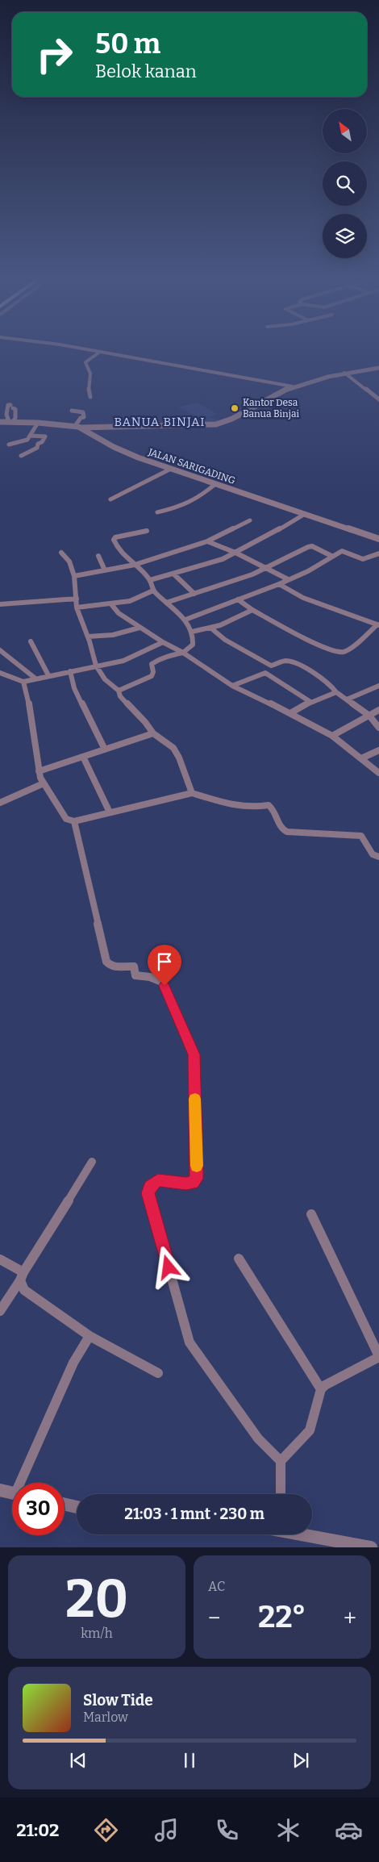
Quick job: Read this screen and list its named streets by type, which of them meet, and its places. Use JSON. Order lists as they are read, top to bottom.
{
  "streets": {
    "street": ["JALAN SARIGADING"]
  },
  "districts": ["BANUA BINJAI"],
  "places": ["Kantor Desa Banua Binjai"],
  "north": "top left",
  "page": {
    "turn": ["50 m", "Belok kanan"],
    "limit": "30",
    "trip": "21:03 · 1 mnt · 230 m",
    "tile": [
      ["20", "km/h"],
      "AC"
    ],
    "heat": ["−", "22°", "+"],
    "song": ["Slow Tide", "Marlow"],
    "tabs": "21:02"
  }
}
